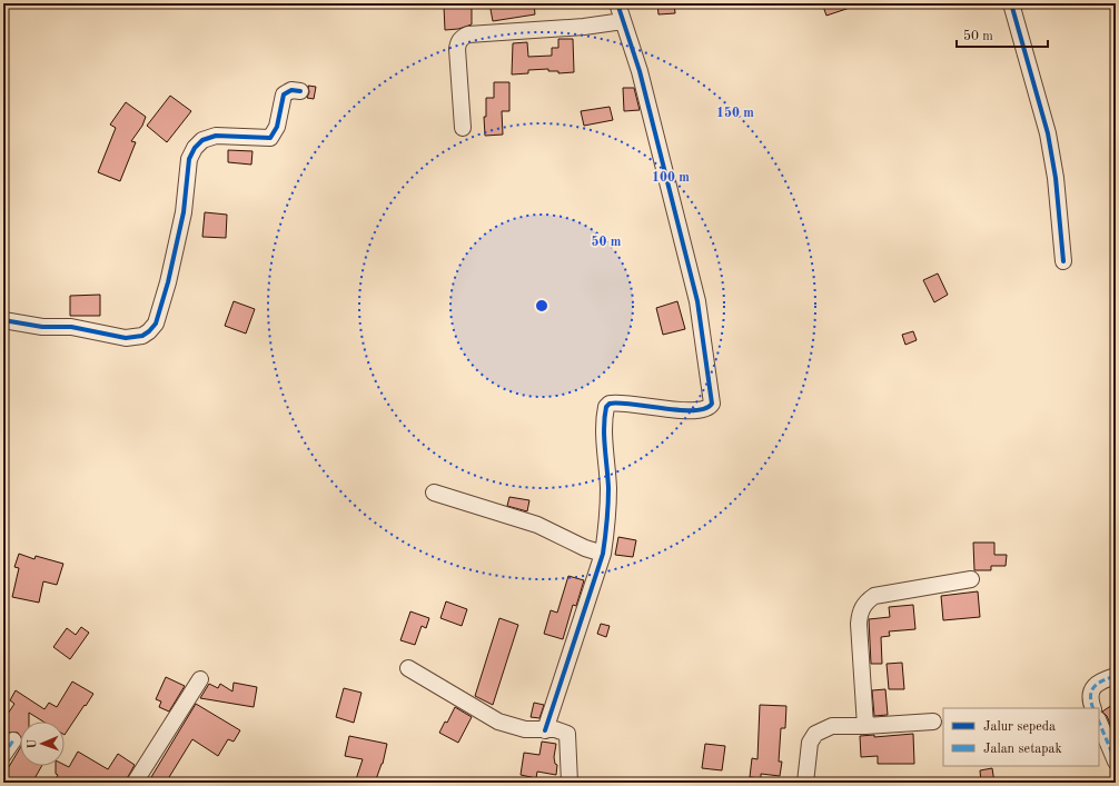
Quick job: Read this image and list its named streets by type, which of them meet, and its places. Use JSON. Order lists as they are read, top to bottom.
{
  "legend": ["Jalur sepeda", "Jalan setapak"],
  "scale_bar": "50 m",
  "north": "left",
  "rings": ["150 m", "100 m", "50 m"]
}
